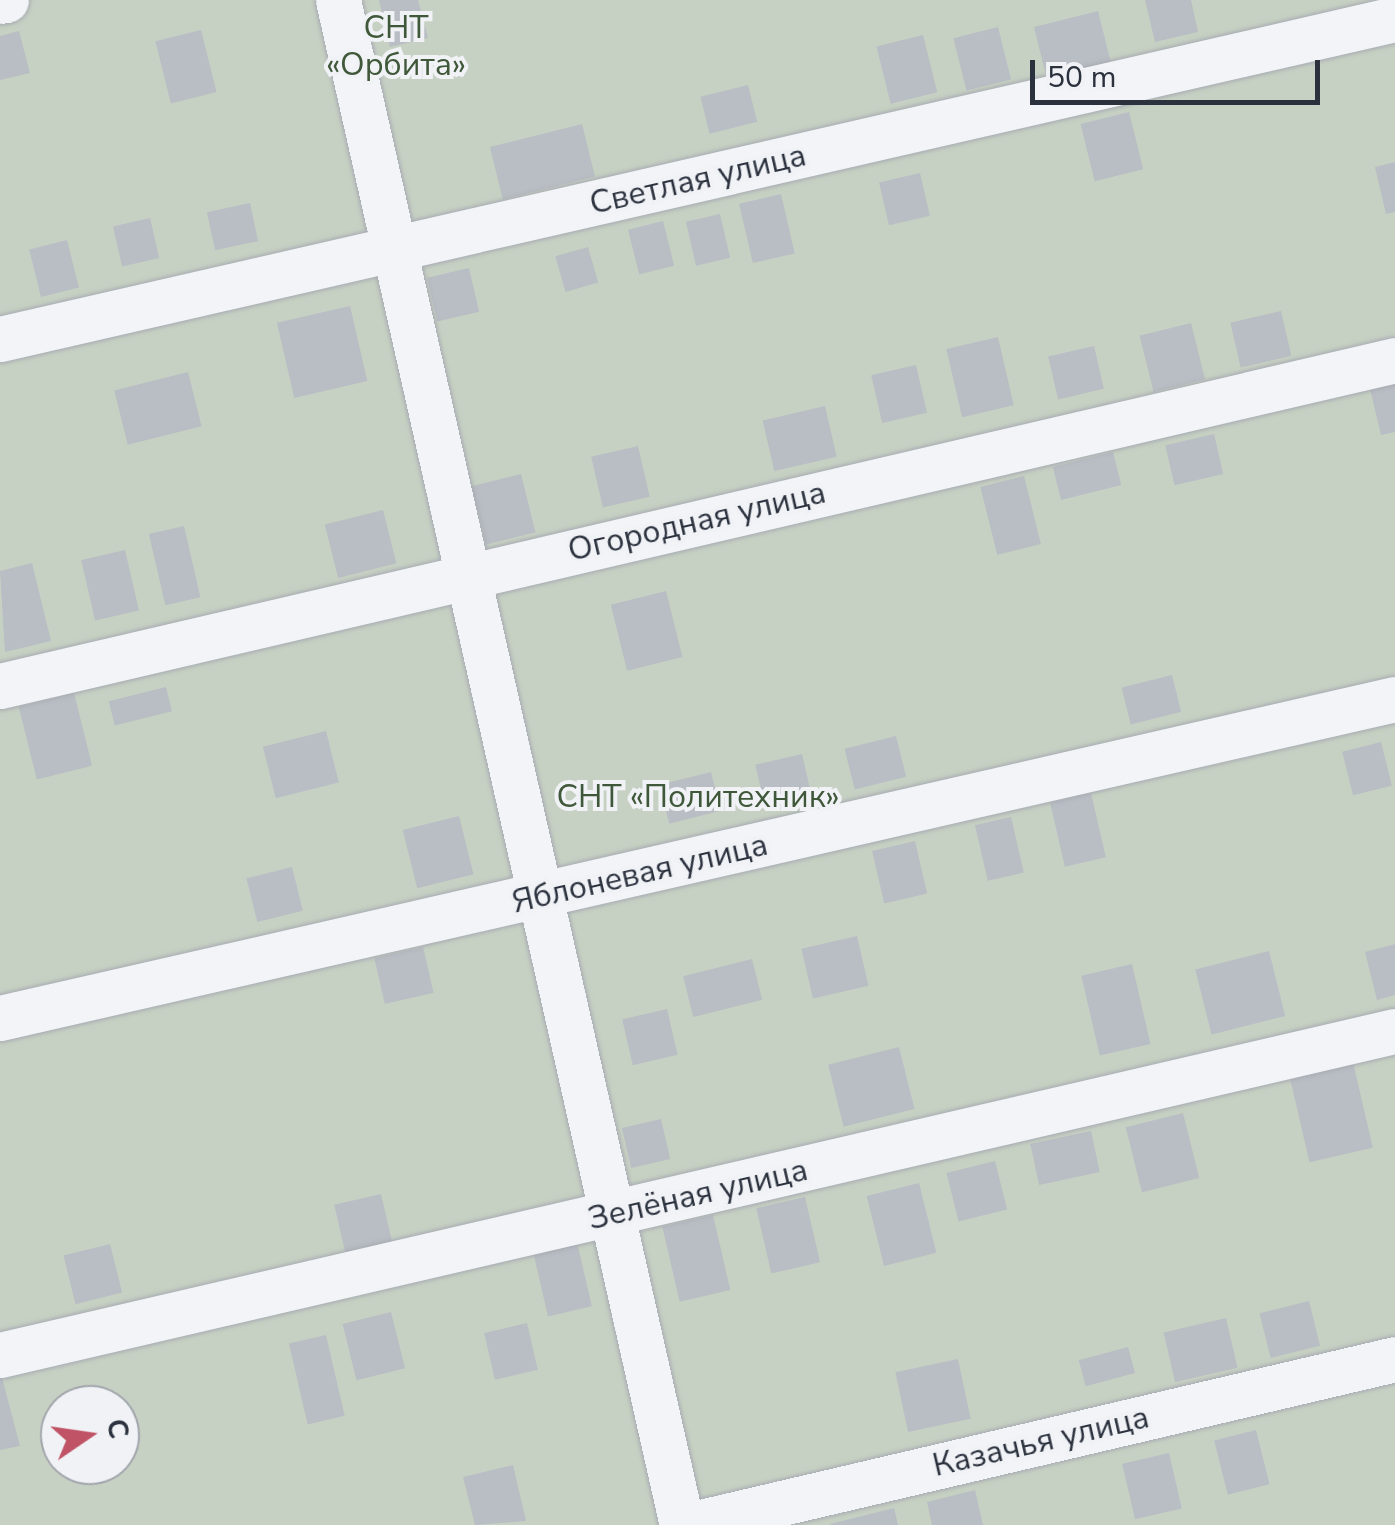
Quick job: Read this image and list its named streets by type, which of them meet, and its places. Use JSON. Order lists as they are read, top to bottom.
{
  "streets": {
    "street": [
      "Светлая улица",
      "Огородная улица",
      "Яблоневая улица",
      "Зелёная улица",
      "Казачья улица"
    ]
  },
  "parks": ["СНТ «Орбита»", "СНТ «Политехник»"],
  "scale_bar": "50 m",
  "north": "right"
}
